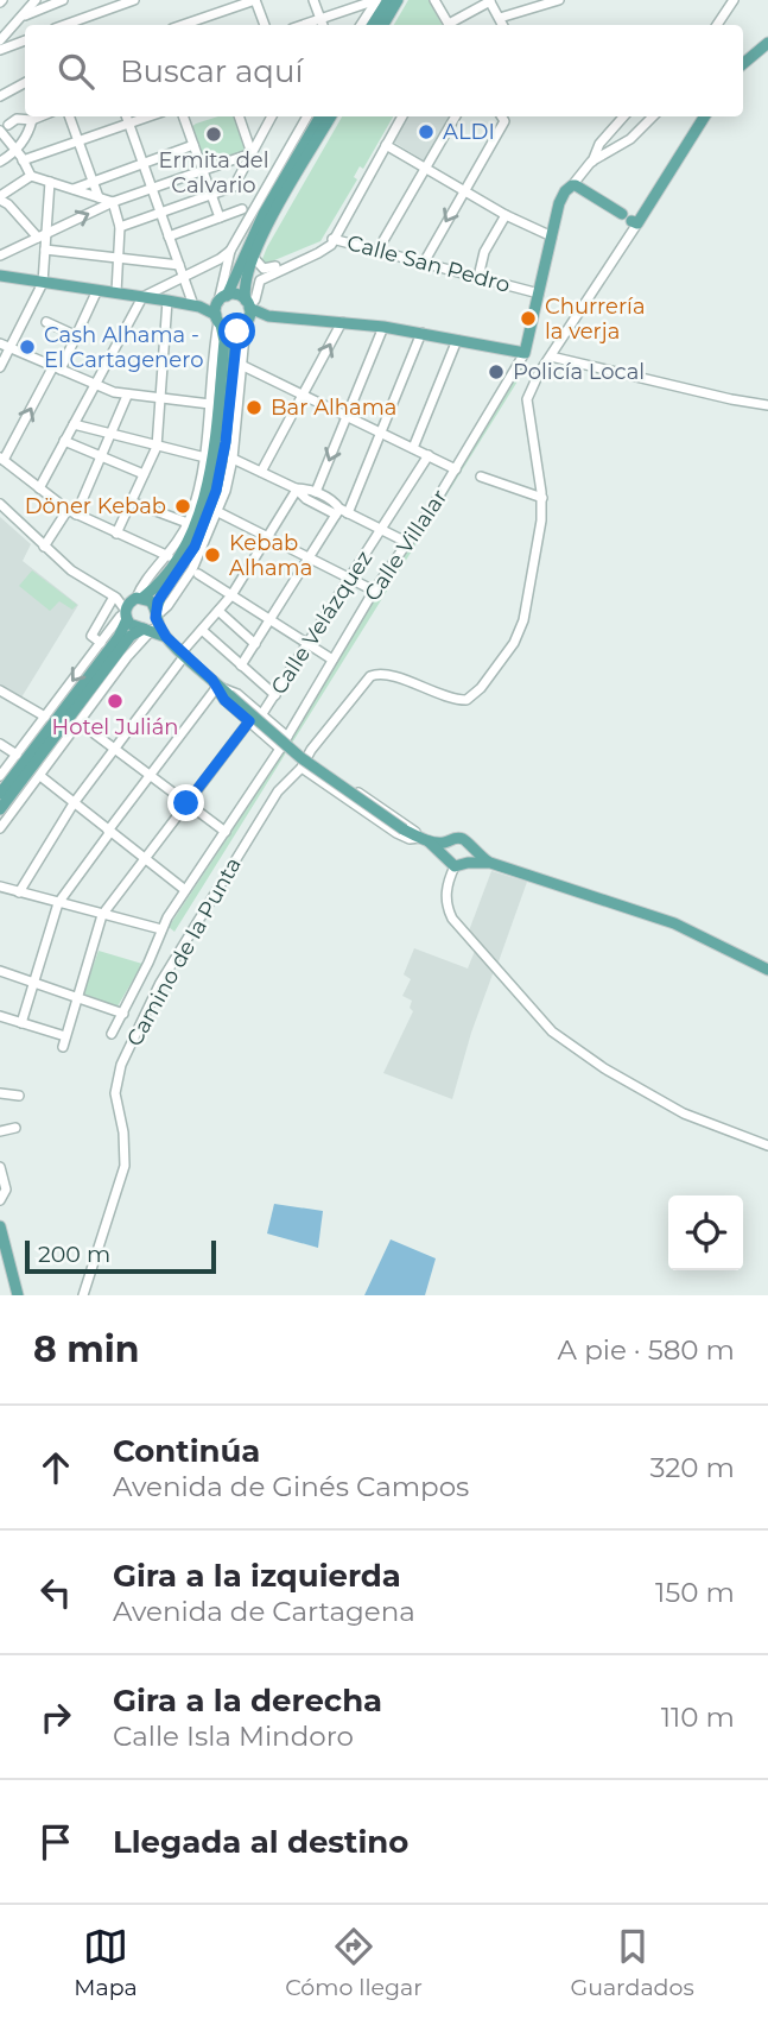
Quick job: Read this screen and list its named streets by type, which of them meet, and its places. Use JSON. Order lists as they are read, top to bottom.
{
  "streets": {
    "street": [
      "Calle San Pedro",
      "Calle Villalar",
      "Calle Velázquez",
      "Camino de la Punta"
    ]
  },
  "places": [
    "ALDI",
    "Ermita del Calvario",
    "Churrería la verja",
    "Cash Alhama - El Cartagenero",
    "Policía Local",
    "Bar Alhama",
    "Döner Kebab",
    "Kebab Alhama",
    "Hotel Julián"
  ],
  "scale_bar": "200 m",
  "page": {
    "search": "Buscar aquí",
    "scale": "200 m",
    "heading": ["8 min", "A pie · 580 m"],
    "list": [
      ["Continúa", "Avenida de Ginés Campos", "320 m"],
      ["Gira a la izquierda", "Avenida de Cartagena", "150 m"],
      ["Gira a la derecha", "Calle Isla Mindoro", "110 m"],
      "Llegada al destino"
    ],
    "nav": ["Mapa", "Cómo llegar", "Guardados"]
  }
}
